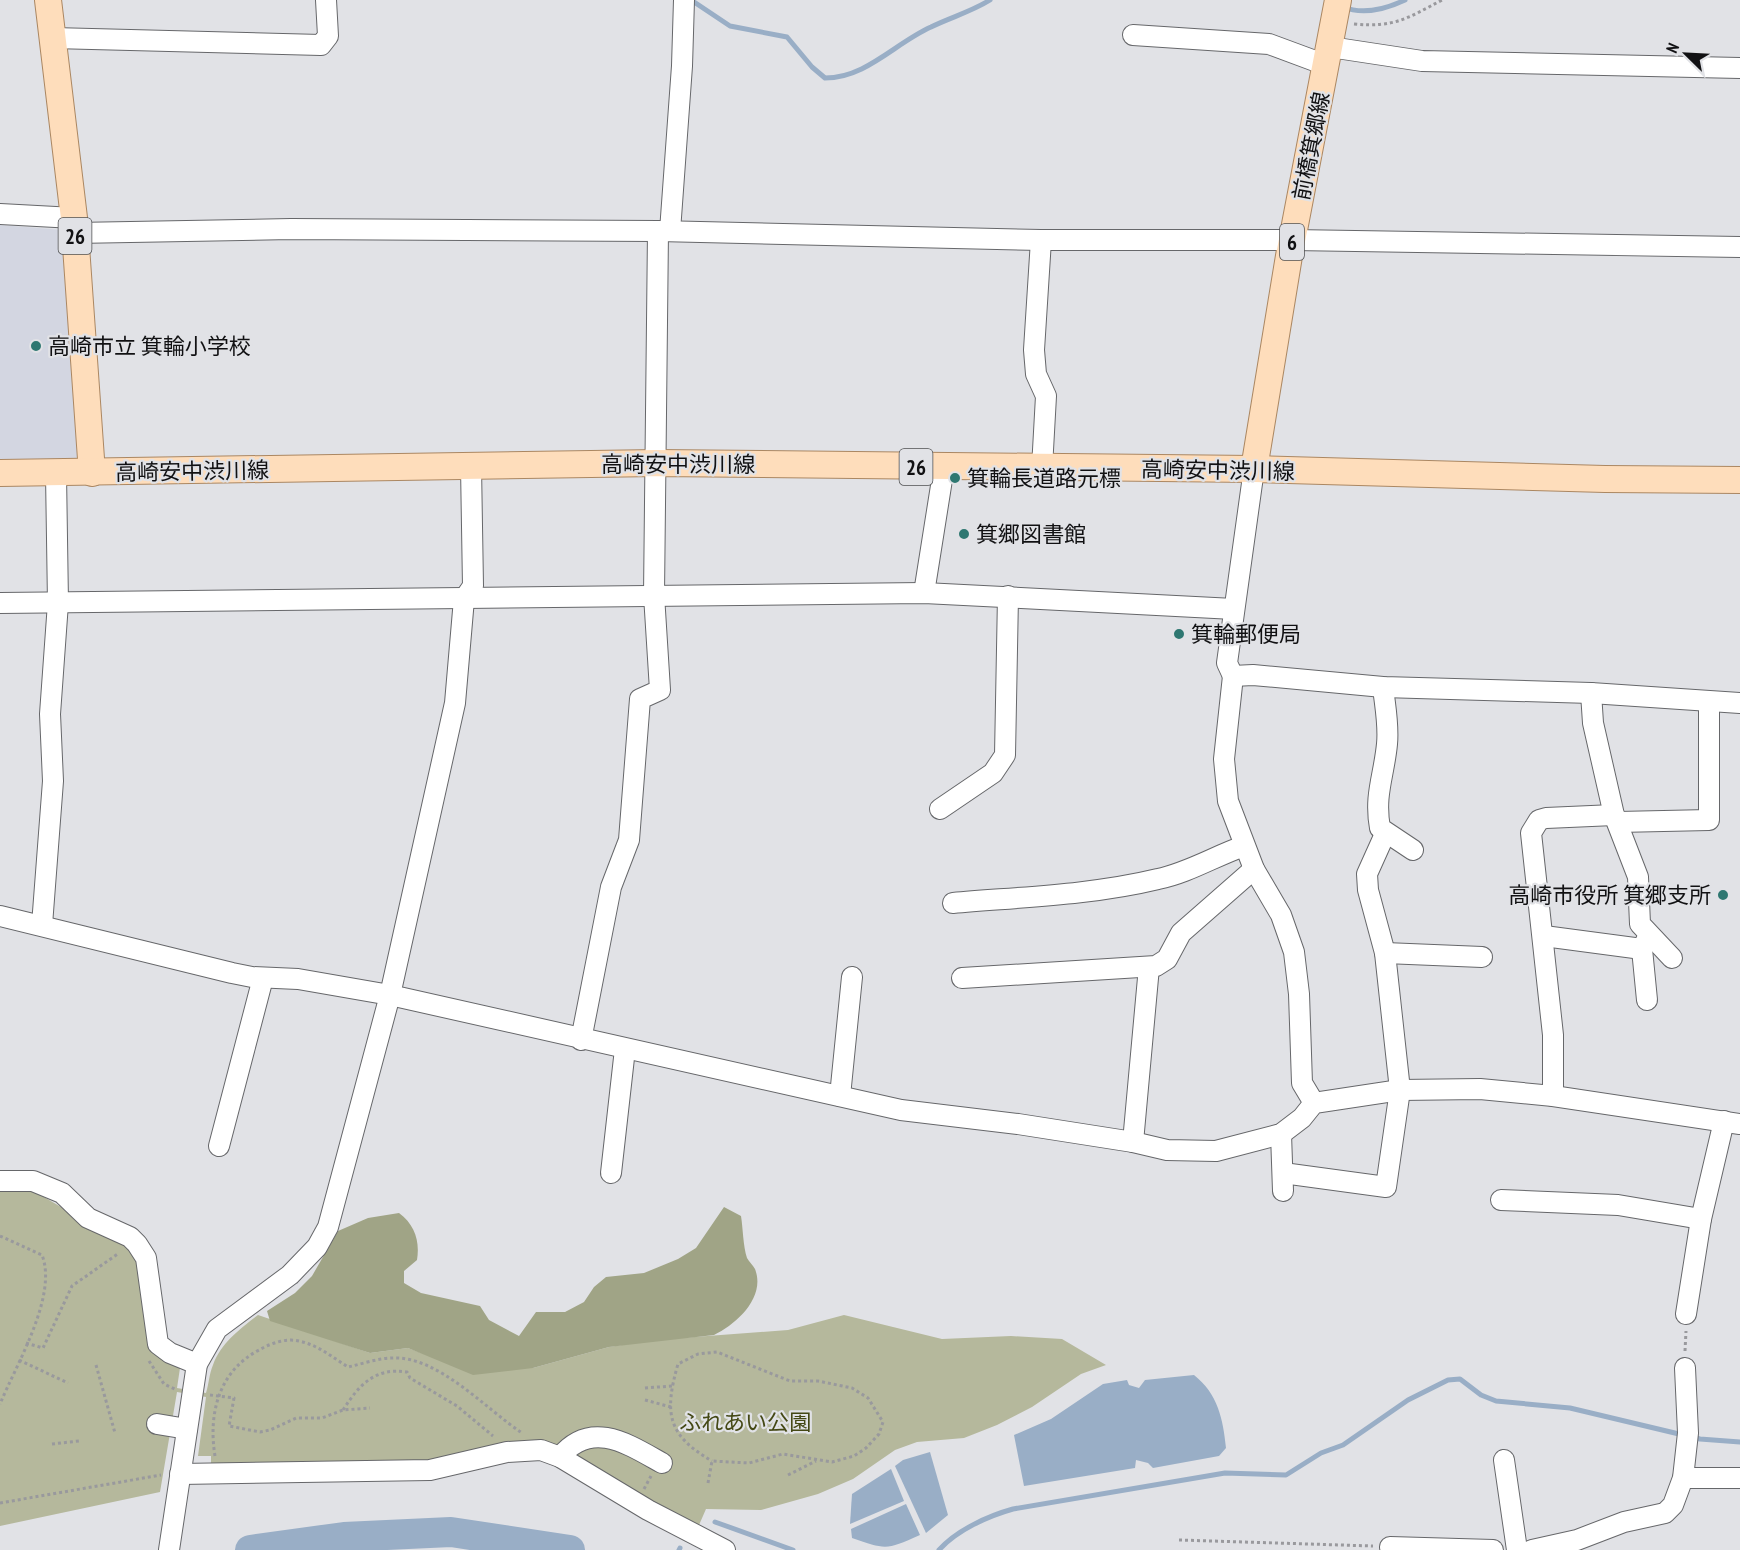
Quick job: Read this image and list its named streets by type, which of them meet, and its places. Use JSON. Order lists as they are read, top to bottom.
{
  "streets": {
    "main road": [
      "前橋箕郷線",
      "26",
      "6",
      "高崎安中渋川線"
    ]
  },
  "crossings": [
    ["前橋箕郷線", "高崎安中渋川線"]
  ],
  "parks": ["ふれあい公園"],
  "places": [
    "高崎市立 箕輪小学校",
    "箕輪長道路元標",
    "箕郷図書館",
    "箕輪郵便局",
    "高崎市役所 箕郷支所"
  ],
  "north": "top left"
}
